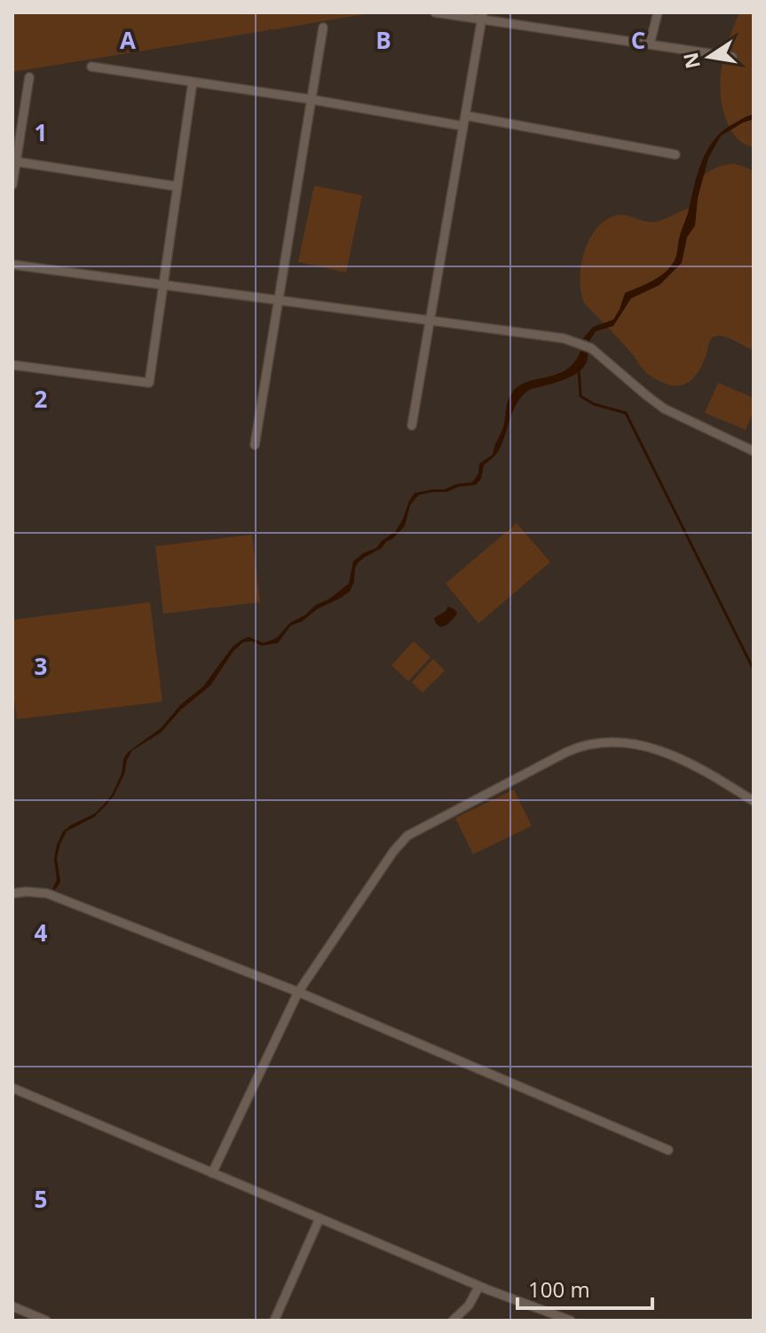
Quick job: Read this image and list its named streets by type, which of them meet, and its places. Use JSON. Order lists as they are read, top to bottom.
{
  "scale_bar": "100 m",
  "north": "left",
  "grid": {
    "columns": ["A", "B", "C"],
    "rows": [
      "1",
      "2",
      "3",
      "4",
      "5"
    ]
  }
}
